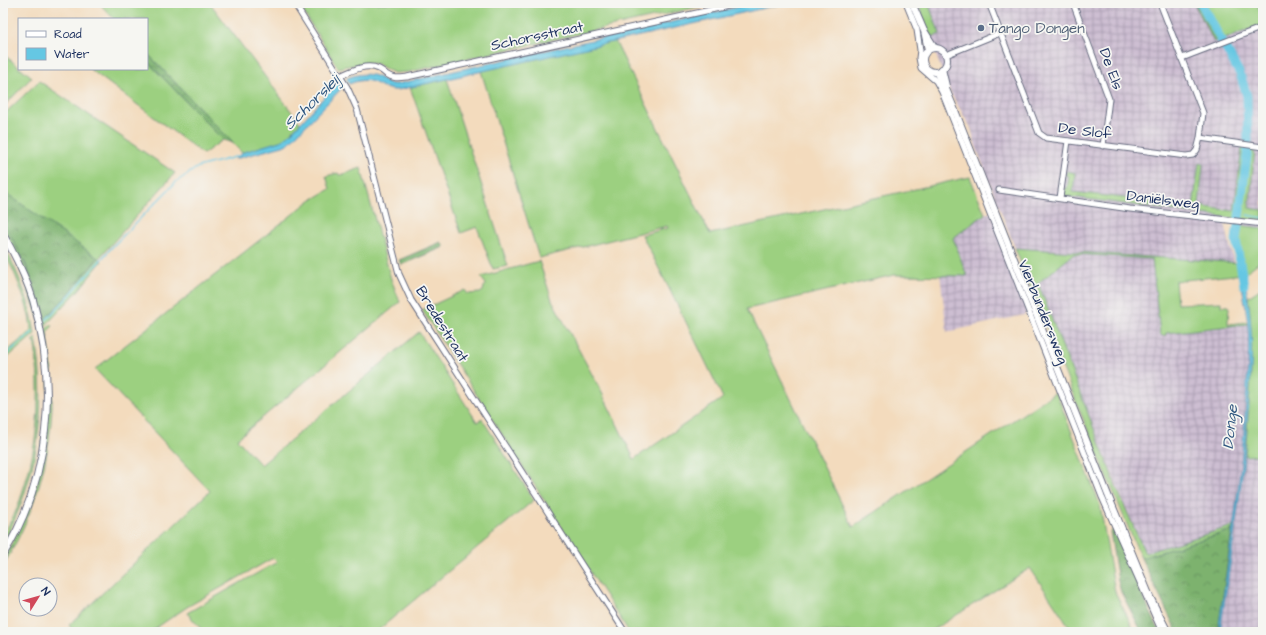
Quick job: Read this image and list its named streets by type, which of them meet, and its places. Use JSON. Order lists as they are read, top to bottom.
{
  "streets": {
    "main road": ["Vierbundersweg"],
    "street": [
      "Schorsstraat",
      "De Els",
      "De Slof",
      "Daniëlsweg",
      "Bredestraat"
    ]
  },
  "crossings": [
    ["Schorsstraat", "Bredestraat"],
    ["De Els", "De Slof"]
  ],
  "water": ["Schorsleij", "Donge"],
  "places": ["Tango Dongen"],
  "legend": ["Road", "Water"],
  "north": "top right"
}
